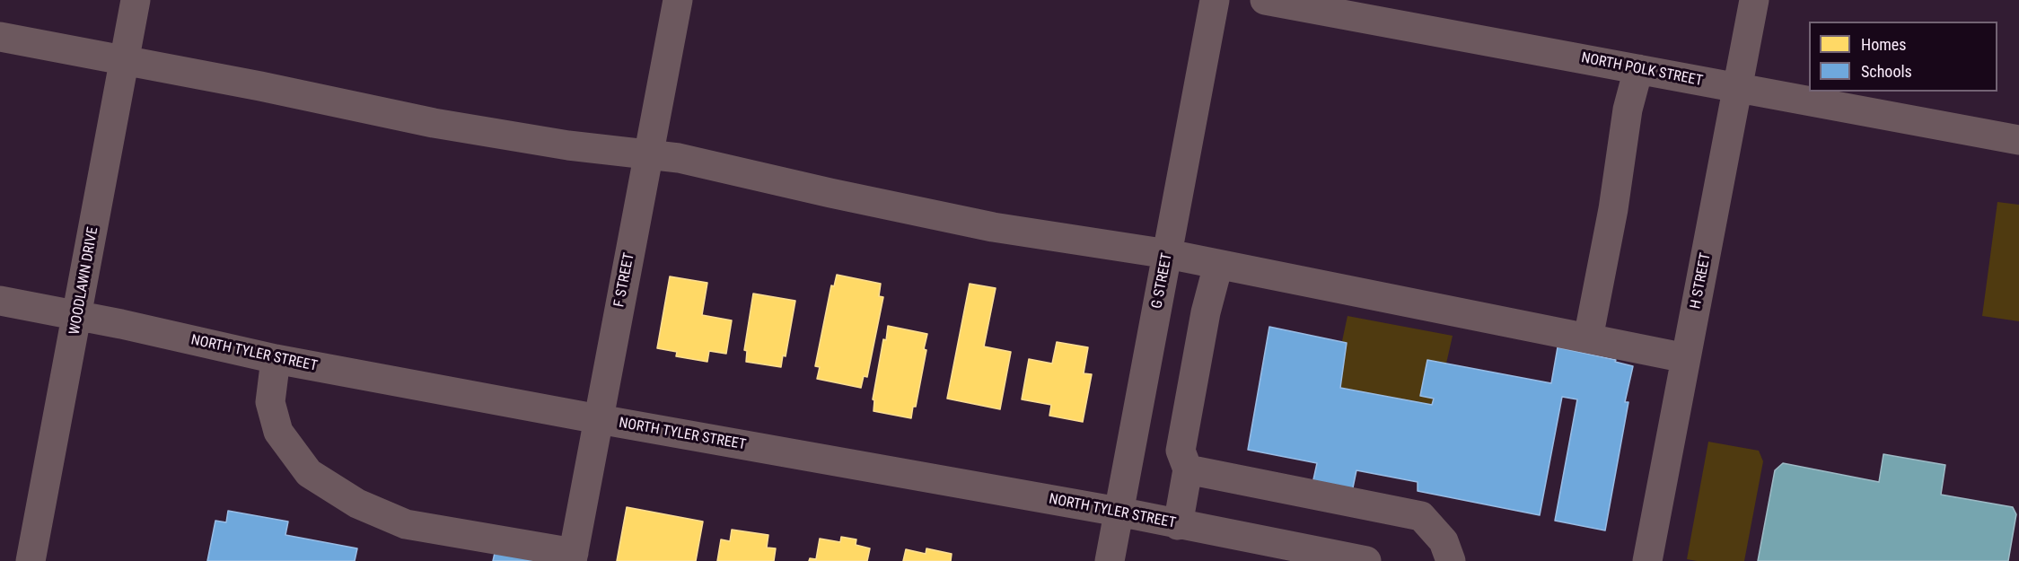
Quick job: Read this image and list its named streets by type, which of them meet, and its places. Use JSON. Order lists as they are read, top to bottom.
{
  "streets": {
    "street": [
      "NORTH POLK STREET",
      "F STREET",
      "WOODLAWN DRIVE",
      "G STREET",
      "H STREET",
      "NORTH TYLER STREET"
    ]
  },
  "crossings": [
    ["NORTH POLK STREET", "H STREET"],
    ["F STREET", "NORTH TYLER STREET"],
    ["WOODLAWN DRIVE", "NORTH TYLER STREET"],
    ["G STREET", "NORTH TYLER STREET"]
  ],
  "legend": ["Homes", "Schools"]
}
